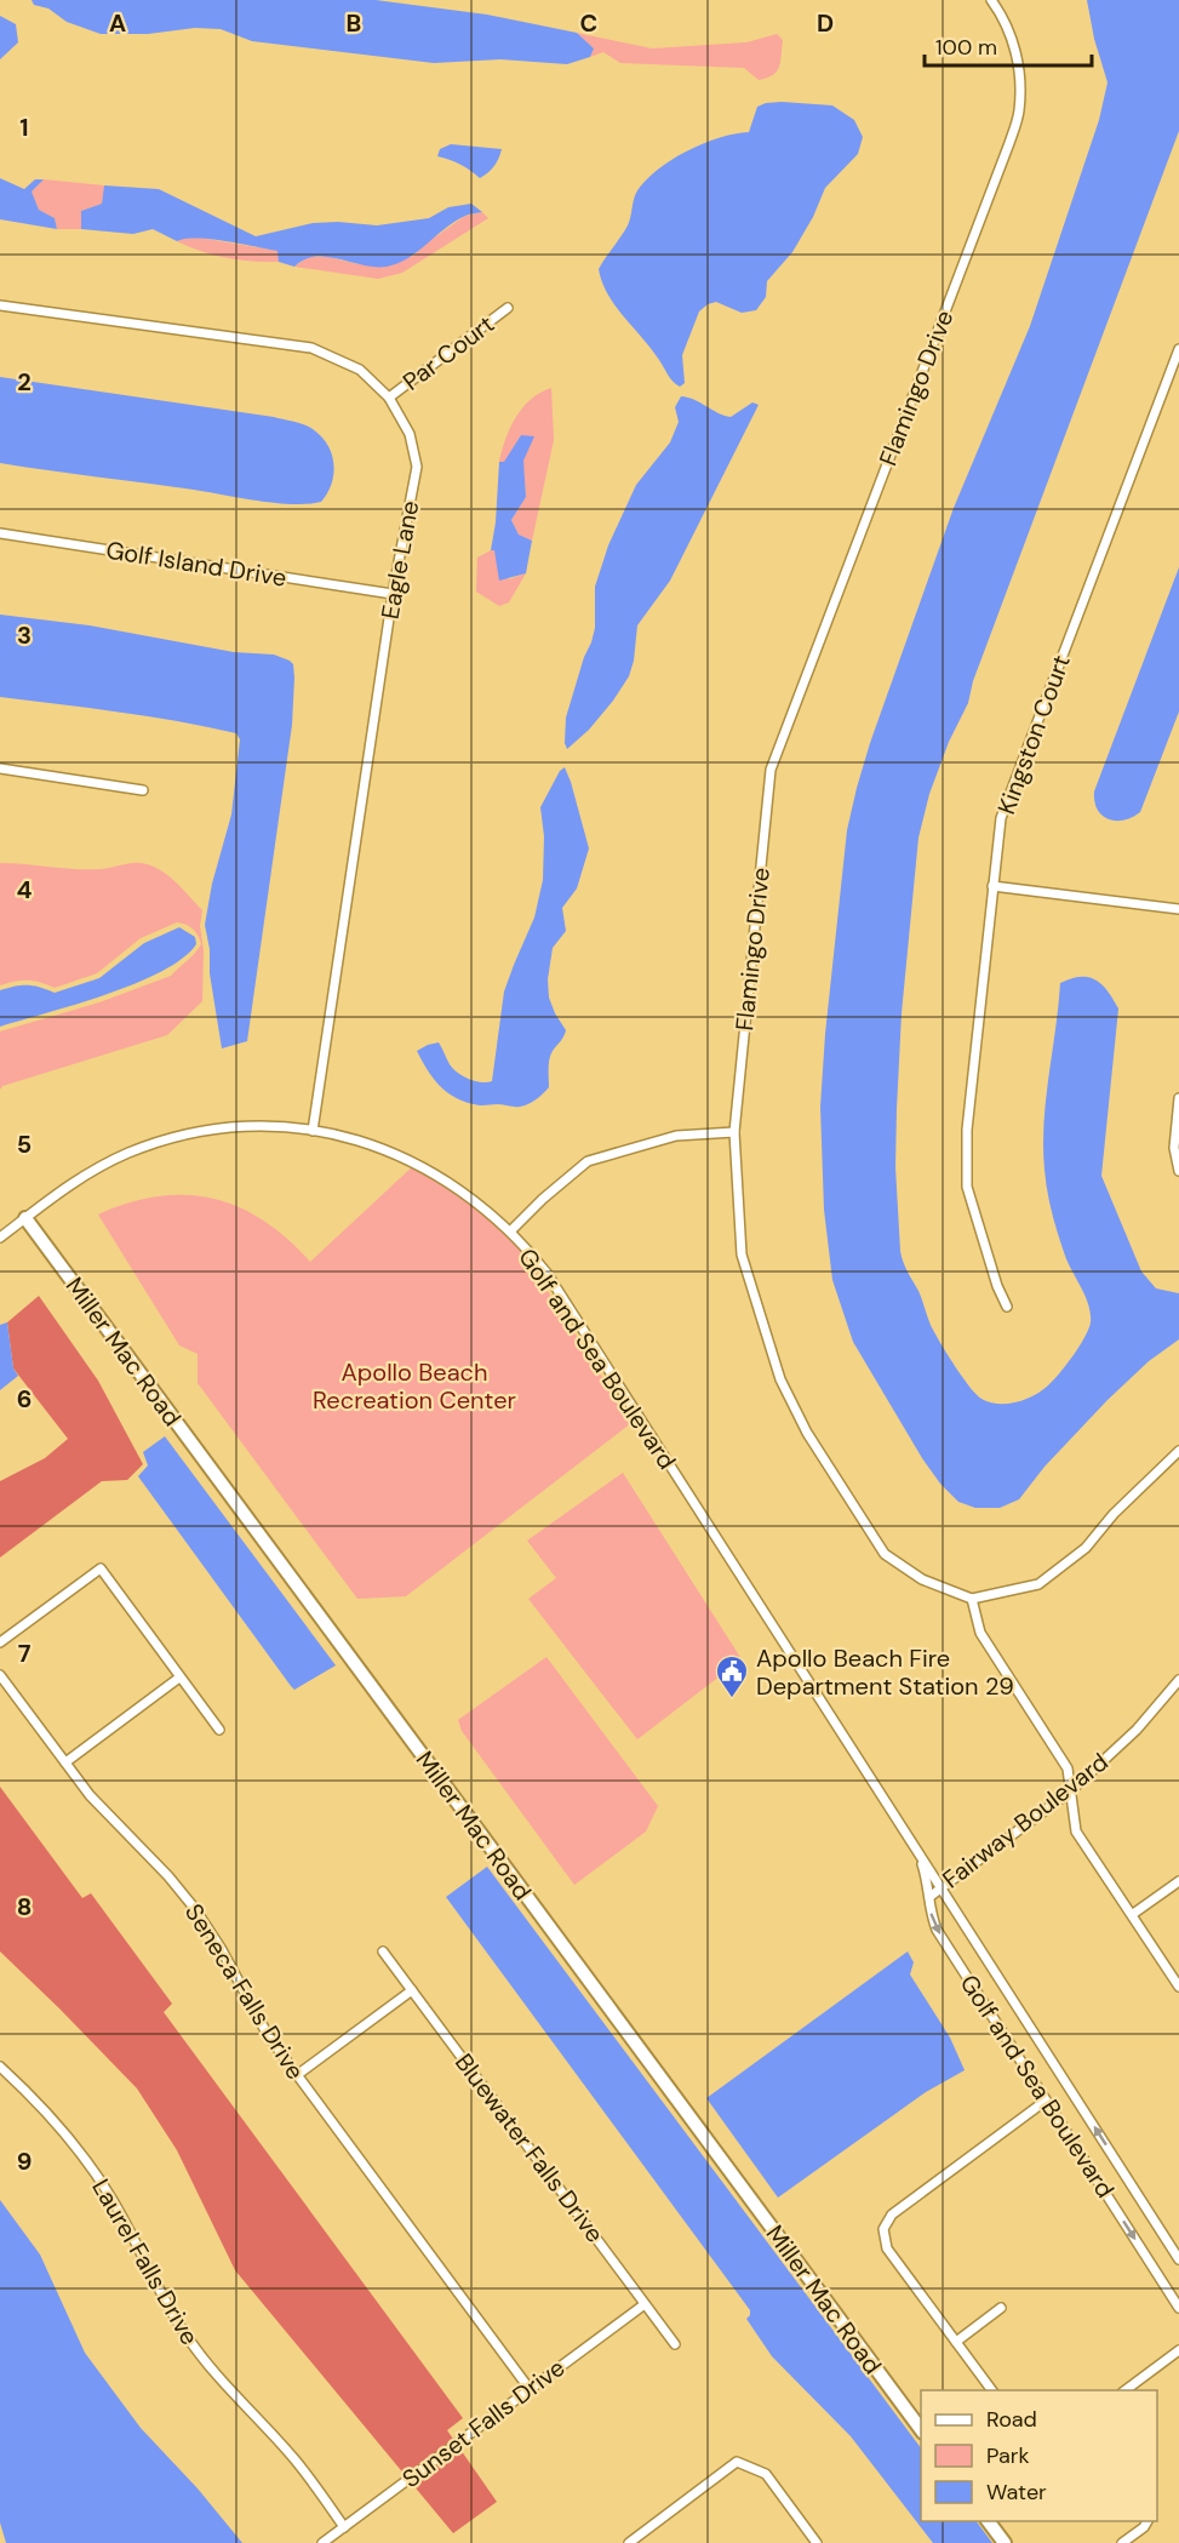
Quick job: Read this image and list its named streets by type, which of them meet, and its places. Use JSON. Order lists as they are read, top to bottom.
{
  "streets": {
    "street": [
      "Par Court",
      "Flamingo Drive",
      "Eagle Lane",
      "Golf Island Drive",
      "Kingston Court",
      "Miller Mac Road",
      "Golf and Sea Boulevard",
      "Fairway Boulevard",
      "Seneca Falls Drive",
      "Bluewater Falls Drive",
      "Laurel Falls Drive",
      "Sunset Falls Drive"
    ]
  },
  "crossings": [
    ["Par Court", "Eagle Lane"],
    ["Eagle Lane", "Golf Island Drive"],
    ["Eagle Lane", "Golf and Sea Boulevard"],
    ["Miller Mac Road", "Golf and Sea Boulevard"],
    ["Golf and Sea Boulevard", "Fairway Boulevard"],
    ["Seneca Falls Drive", "Sunset Falls Drive"],
    ["Bluewater Falls Drive", "Sunset Falls Drive"],
    ["Laurel Falls Drive", "Sunset Falls Drive"]
  ],
  "parks": ["Apollo Beach Recreation Center"],
  "places": {
    "public building": ["Apollo Beach Fire Department Station 29"]
  },
  "legend": ["Road", "Park", "Water"],
  "scale_bar": "100 m",
  "grid": {
    "columns": [
      "A",
      "B",
      "C",
      "D"
    ],
    "rows": [
      "1",
      "2",
      "3",
      "4",
      "5",
      "6",
      "7",
      "8",
      "9"
    ]
  }
}
